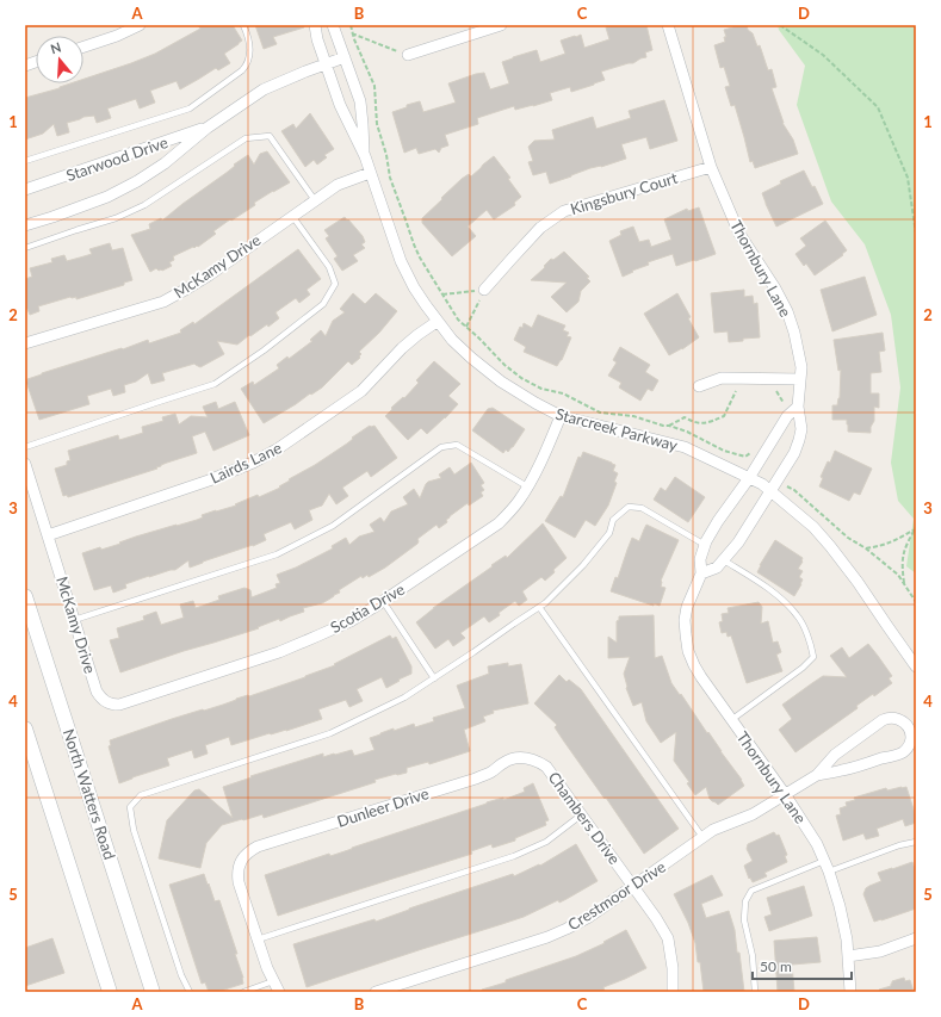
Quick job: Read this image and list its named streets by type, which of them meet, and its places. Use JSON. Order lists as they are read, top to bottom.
{
  "streets": {
    "main road": ["North Watters Road"],
    "street": [
      "Starwood Drive",
      "Kingsbury Court",
      "McKamy Drive",
      "Thornbury Lane",
      "Starcreek Parkway",
      "Lairds Lane",
      "Scotia Drive",
      "Dunleer Drive",
      "Chambers Drive",
      "Crestmoor Drive"
    ]
  },
  "crossings": [
    ["Starwood Drive", "Starcreek Parkway"],
    ["Kingsbury Court", "Thornbury Lane"],
    ["McKamy Drive", "Starcreek Parkway"],
    ["McKamy Drive", "Lairds Lane"],
    ["McKamy Drive", "Scotia Drive"],
    ["Thornbury Lane", "Starcreek Parkway"],
    ["Thornbury Lane", "Crestmoor Drive"],
    ["Starcreek Parkway", "Lairds Lane"],
    ["Starcreek Parkway", "Scotia Drive"],
    ["Dunleer Drive", "Chambers Drive"],
    ["Chambers Drive", "Crestmoor Drive"]
  ],
  "scale_bar": "50 m",
  "north": "top",
  "grid": {
    "columns": [
      "A",
      "B",
      "C",
      "D"
    ],
    "rows": [
      "1",
      "2",
      "3",
      "4",
      "5"
    ]
  }
}
